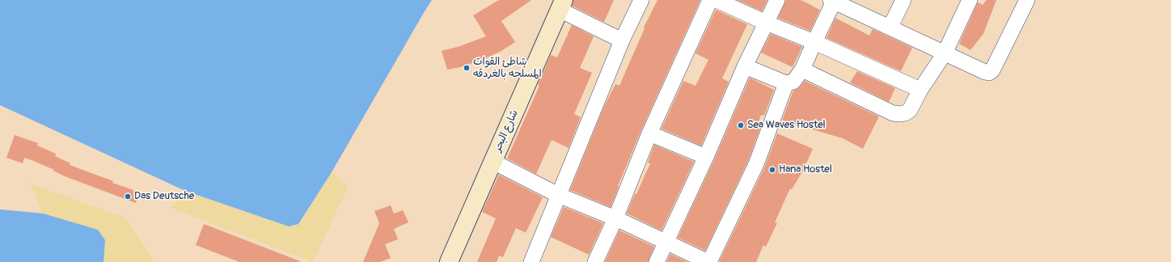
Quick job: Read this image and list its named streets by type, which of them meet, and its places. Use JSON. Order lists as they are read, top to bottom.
{
  "streets": {
    "main road": ["شارع البحر"]
  },
  "places": [
    "شاطئ القوات المسلحه بالغردقه",
    "Sea Waves Hostel",
    "Hana Hostel",
    "Das Deutsche"
  ]
}
